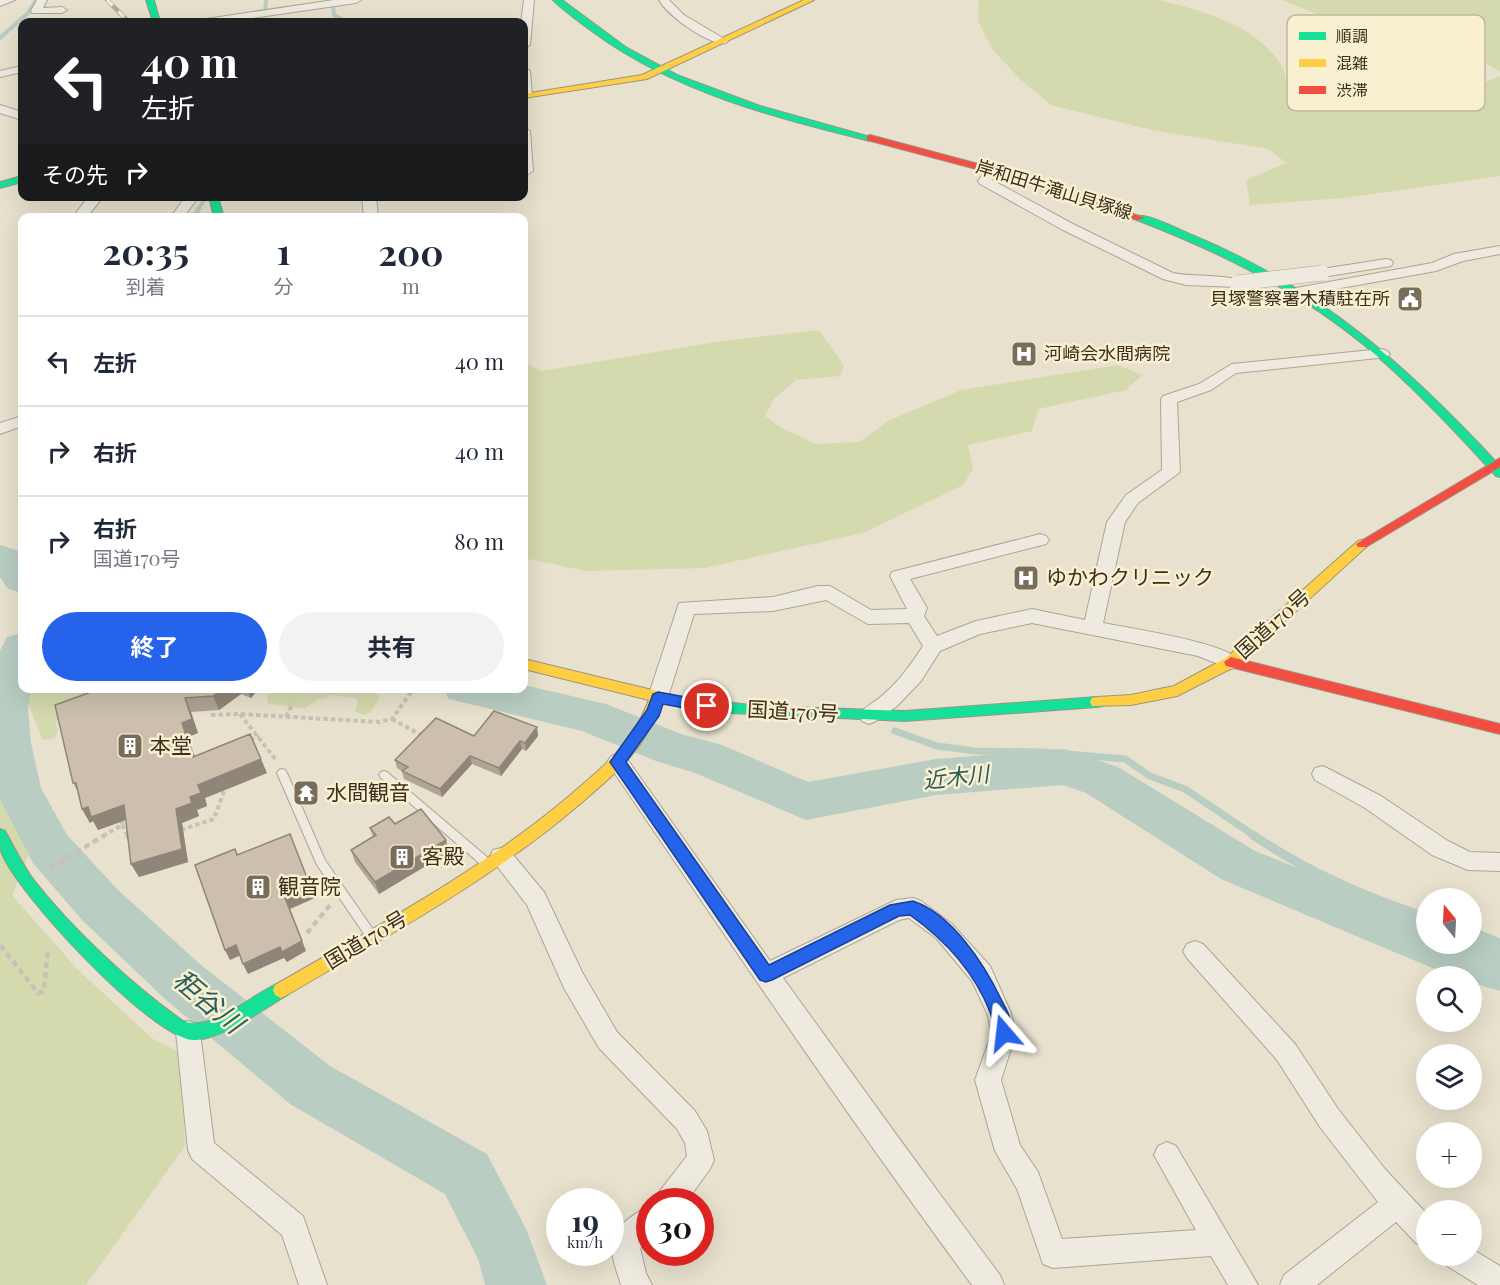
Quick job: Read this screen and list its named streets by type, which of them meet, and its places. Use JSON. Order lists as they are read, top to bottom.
{
  "streets": {
    "main road": ["岸和田牛滝山貝塚線", "国道170号"]
  },
  "crossings": [
    ["岸和田牛滝山貝塚線", "国道170号"]
  ],
  "water": ["近木川", "秬谷川"],
  "places": {
    "public building": ["貝塚警察署木積駐在所"],
    "hospital": ["河崎会水間病院", "ゆかわクリニック"],
    "building": ["本堂", "客殿", "観音院"],
    "temple": ["水間観音"]
  },
  "legend": ["順調", "混雑", "渋滞"],
  "north": "top",
  "page": {
    "turn": ["40 m", "左折"],
    "then": "その先",
    "eta": [
      "20:35",
      "到着",
      "1",
      "分",
      "200",
      "m"
    ],
    "list": [
      {
        "name": "左折",
        "value": "40 m"
      },
      {
        "name": "右折",
        "value": "40 m"
      },
      {
        "name": "右折",
        "note": "国道170号",
        "value": "80 m"
      }
    ],
    "buttons": ["終了", "共有"],
    "map_buttons": ["+", "−"],
    "speed": "19 km/h",
    "limit": "30"
  }
}
